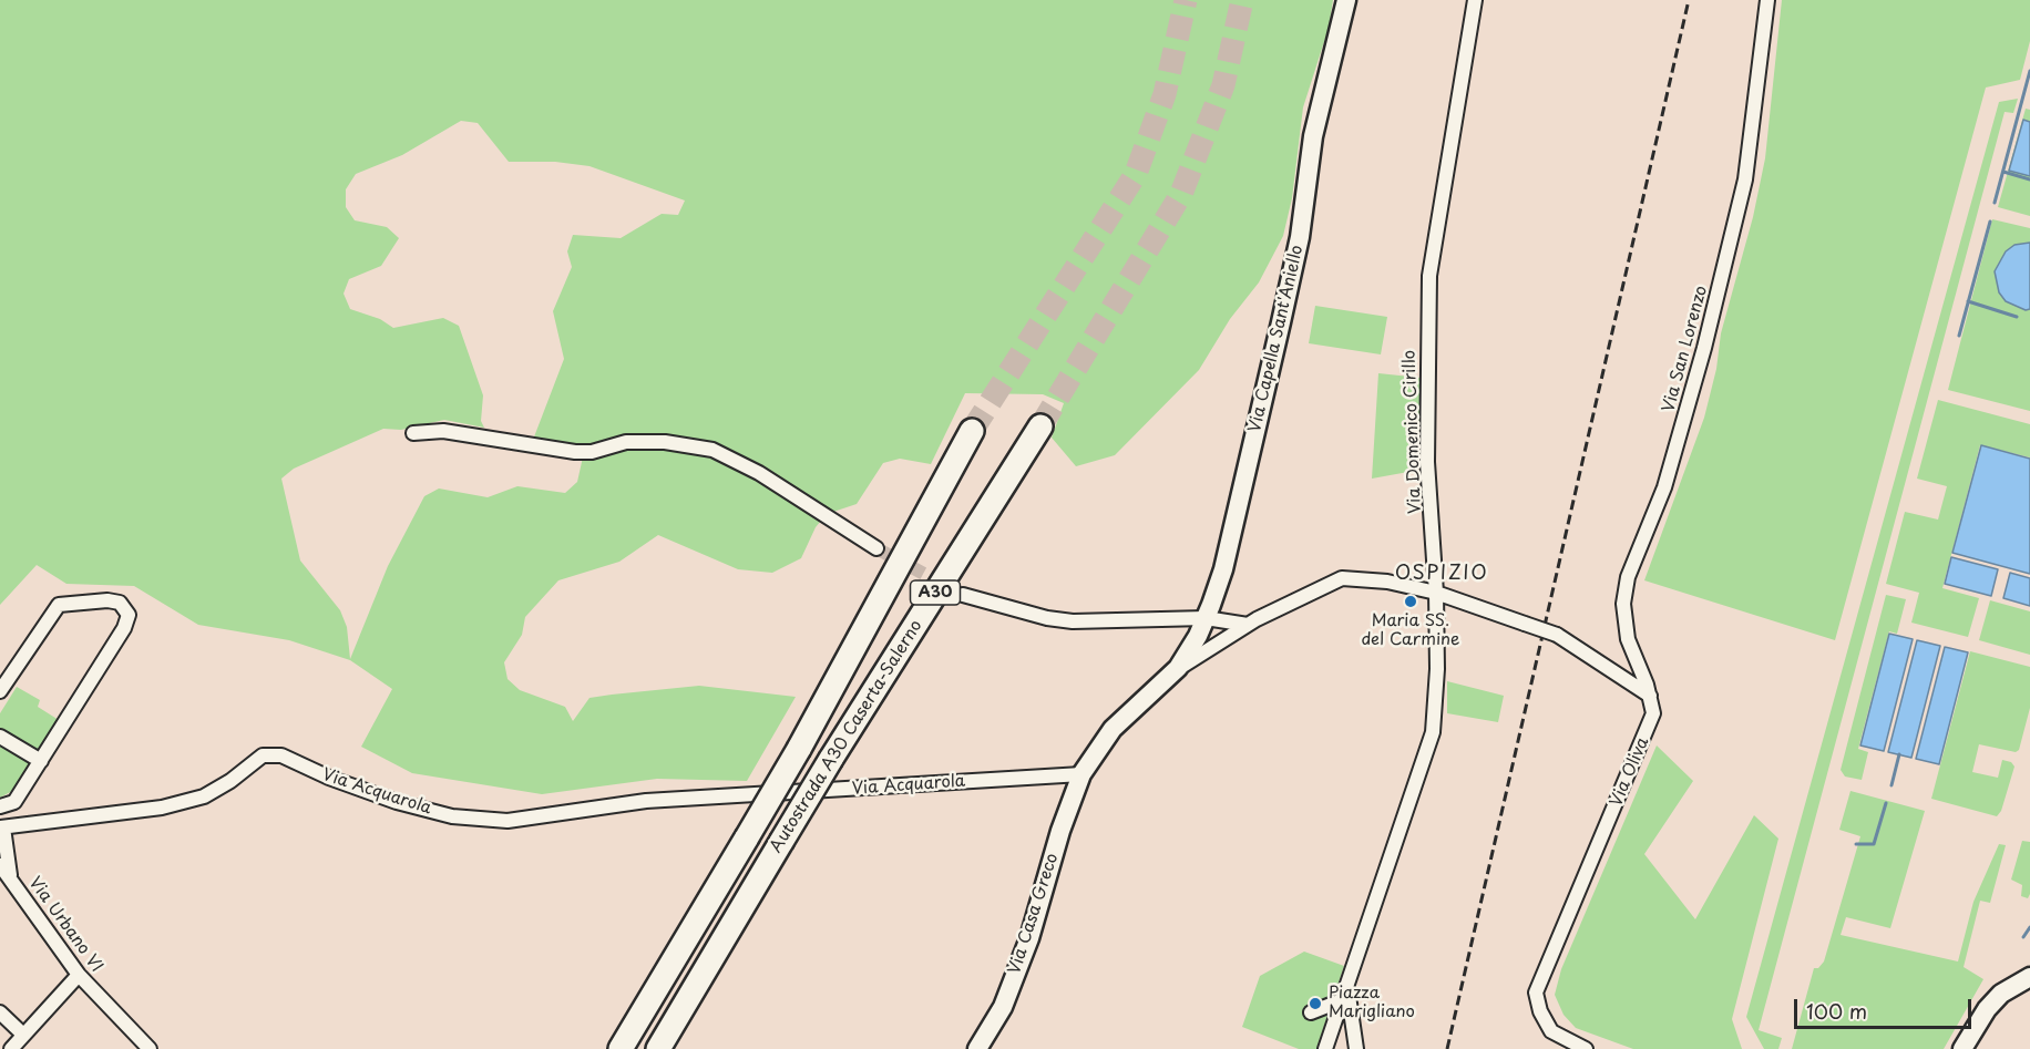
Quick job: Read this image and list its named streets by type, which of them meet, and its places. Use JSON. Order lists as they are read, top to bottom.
{
  "streets": {
    "highway": ["A30", "Autostrada A30 Caserta-Salerno"],
    "main road": ["Via Capella Sant'Aniello", "Via Casa Greco"],
    "street": [
      "Via San Lorenzo",
      "Via Domenico Cirillo",
      "Via Oliva",
      "Via Acquarola",
      "Via Urbano VI"
    ]
  },
  "crossings": [
    ["Via San Lorenzo", "Via Oliva"],
    ["Via Acquarola", "Via Casa Greco"],
    ["Via Acquarola", "Via Urbano VI"]
  ],
  "districts": ["OSPIZIO"],
  "places": ["Maria SS. del Carmine", "Piazza Marigliano"],
  "scale_bar": "100 m"
}
